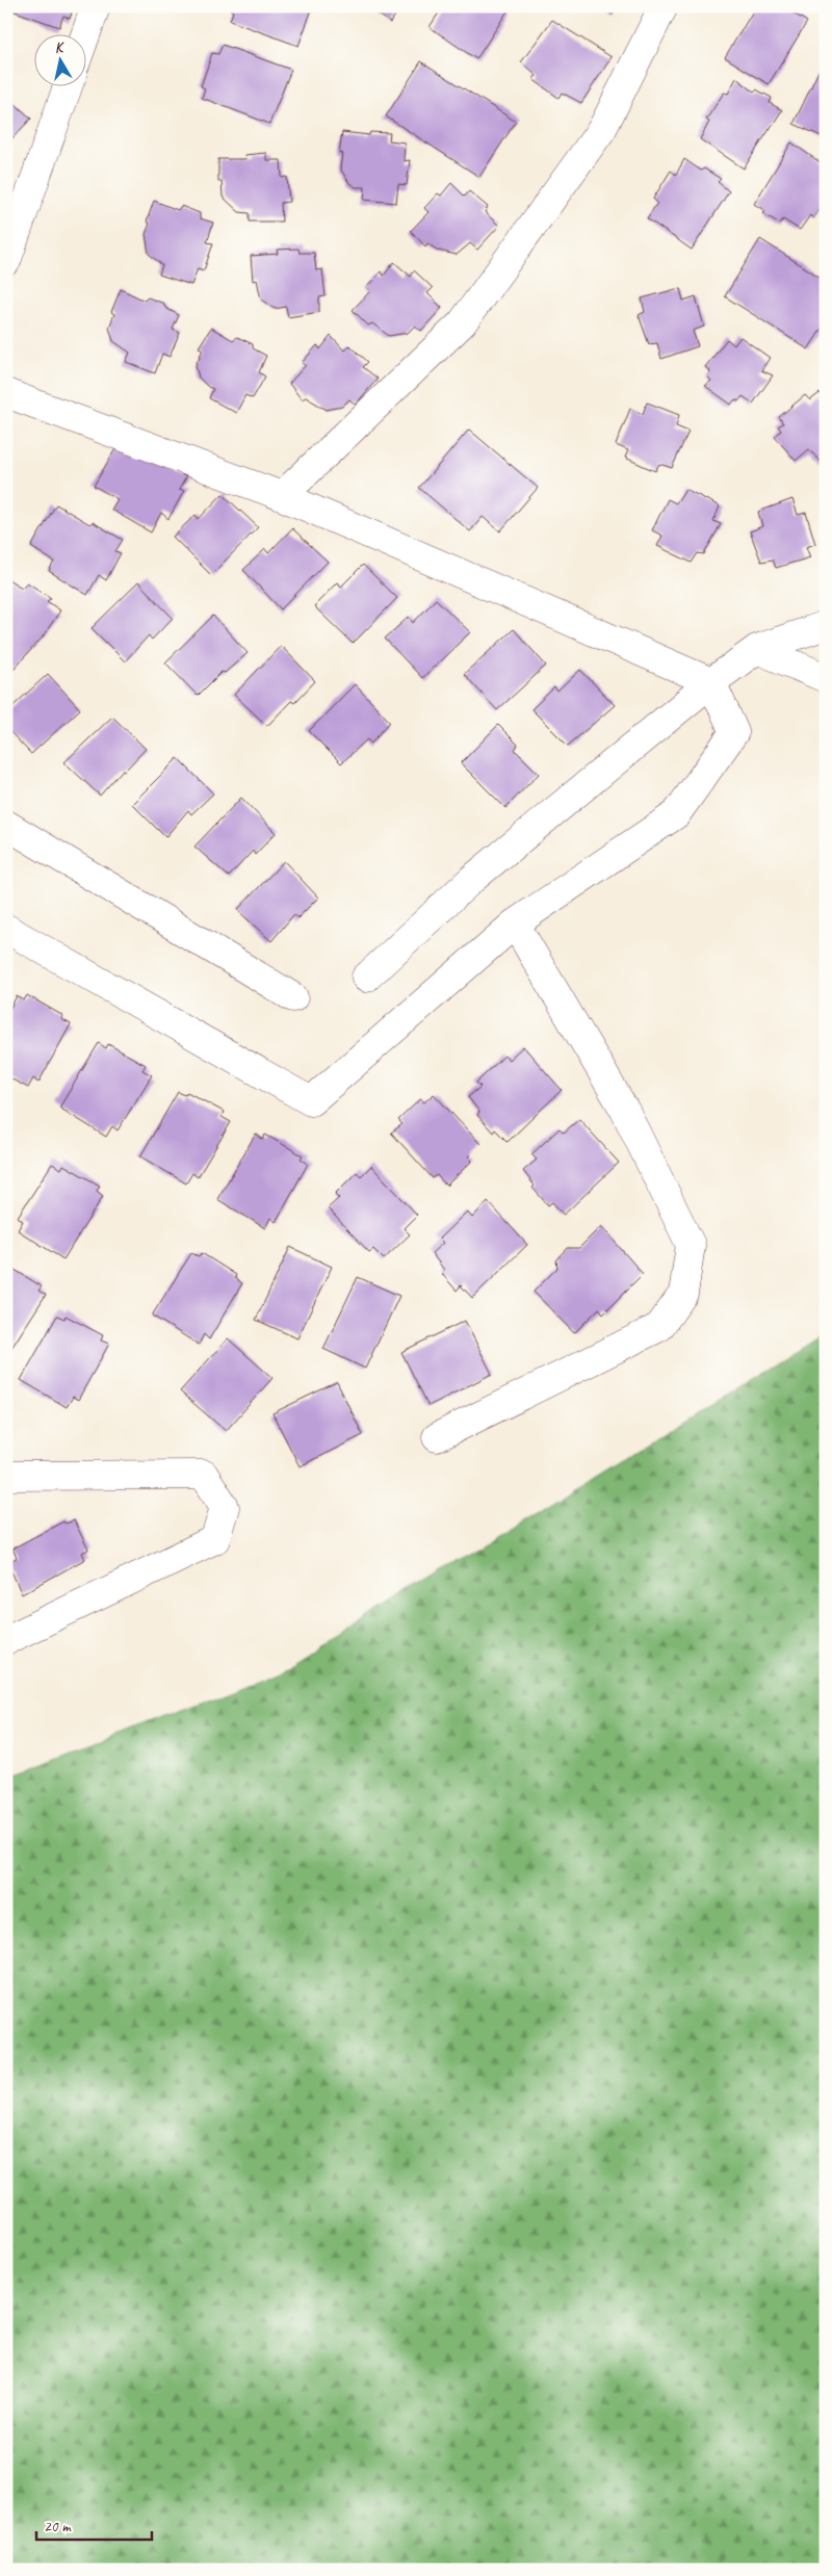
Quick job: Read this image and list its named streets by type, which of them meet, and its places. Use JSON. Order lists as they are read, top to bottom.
{
  "scale_bar": "20 m",
  "north": "top"
}
